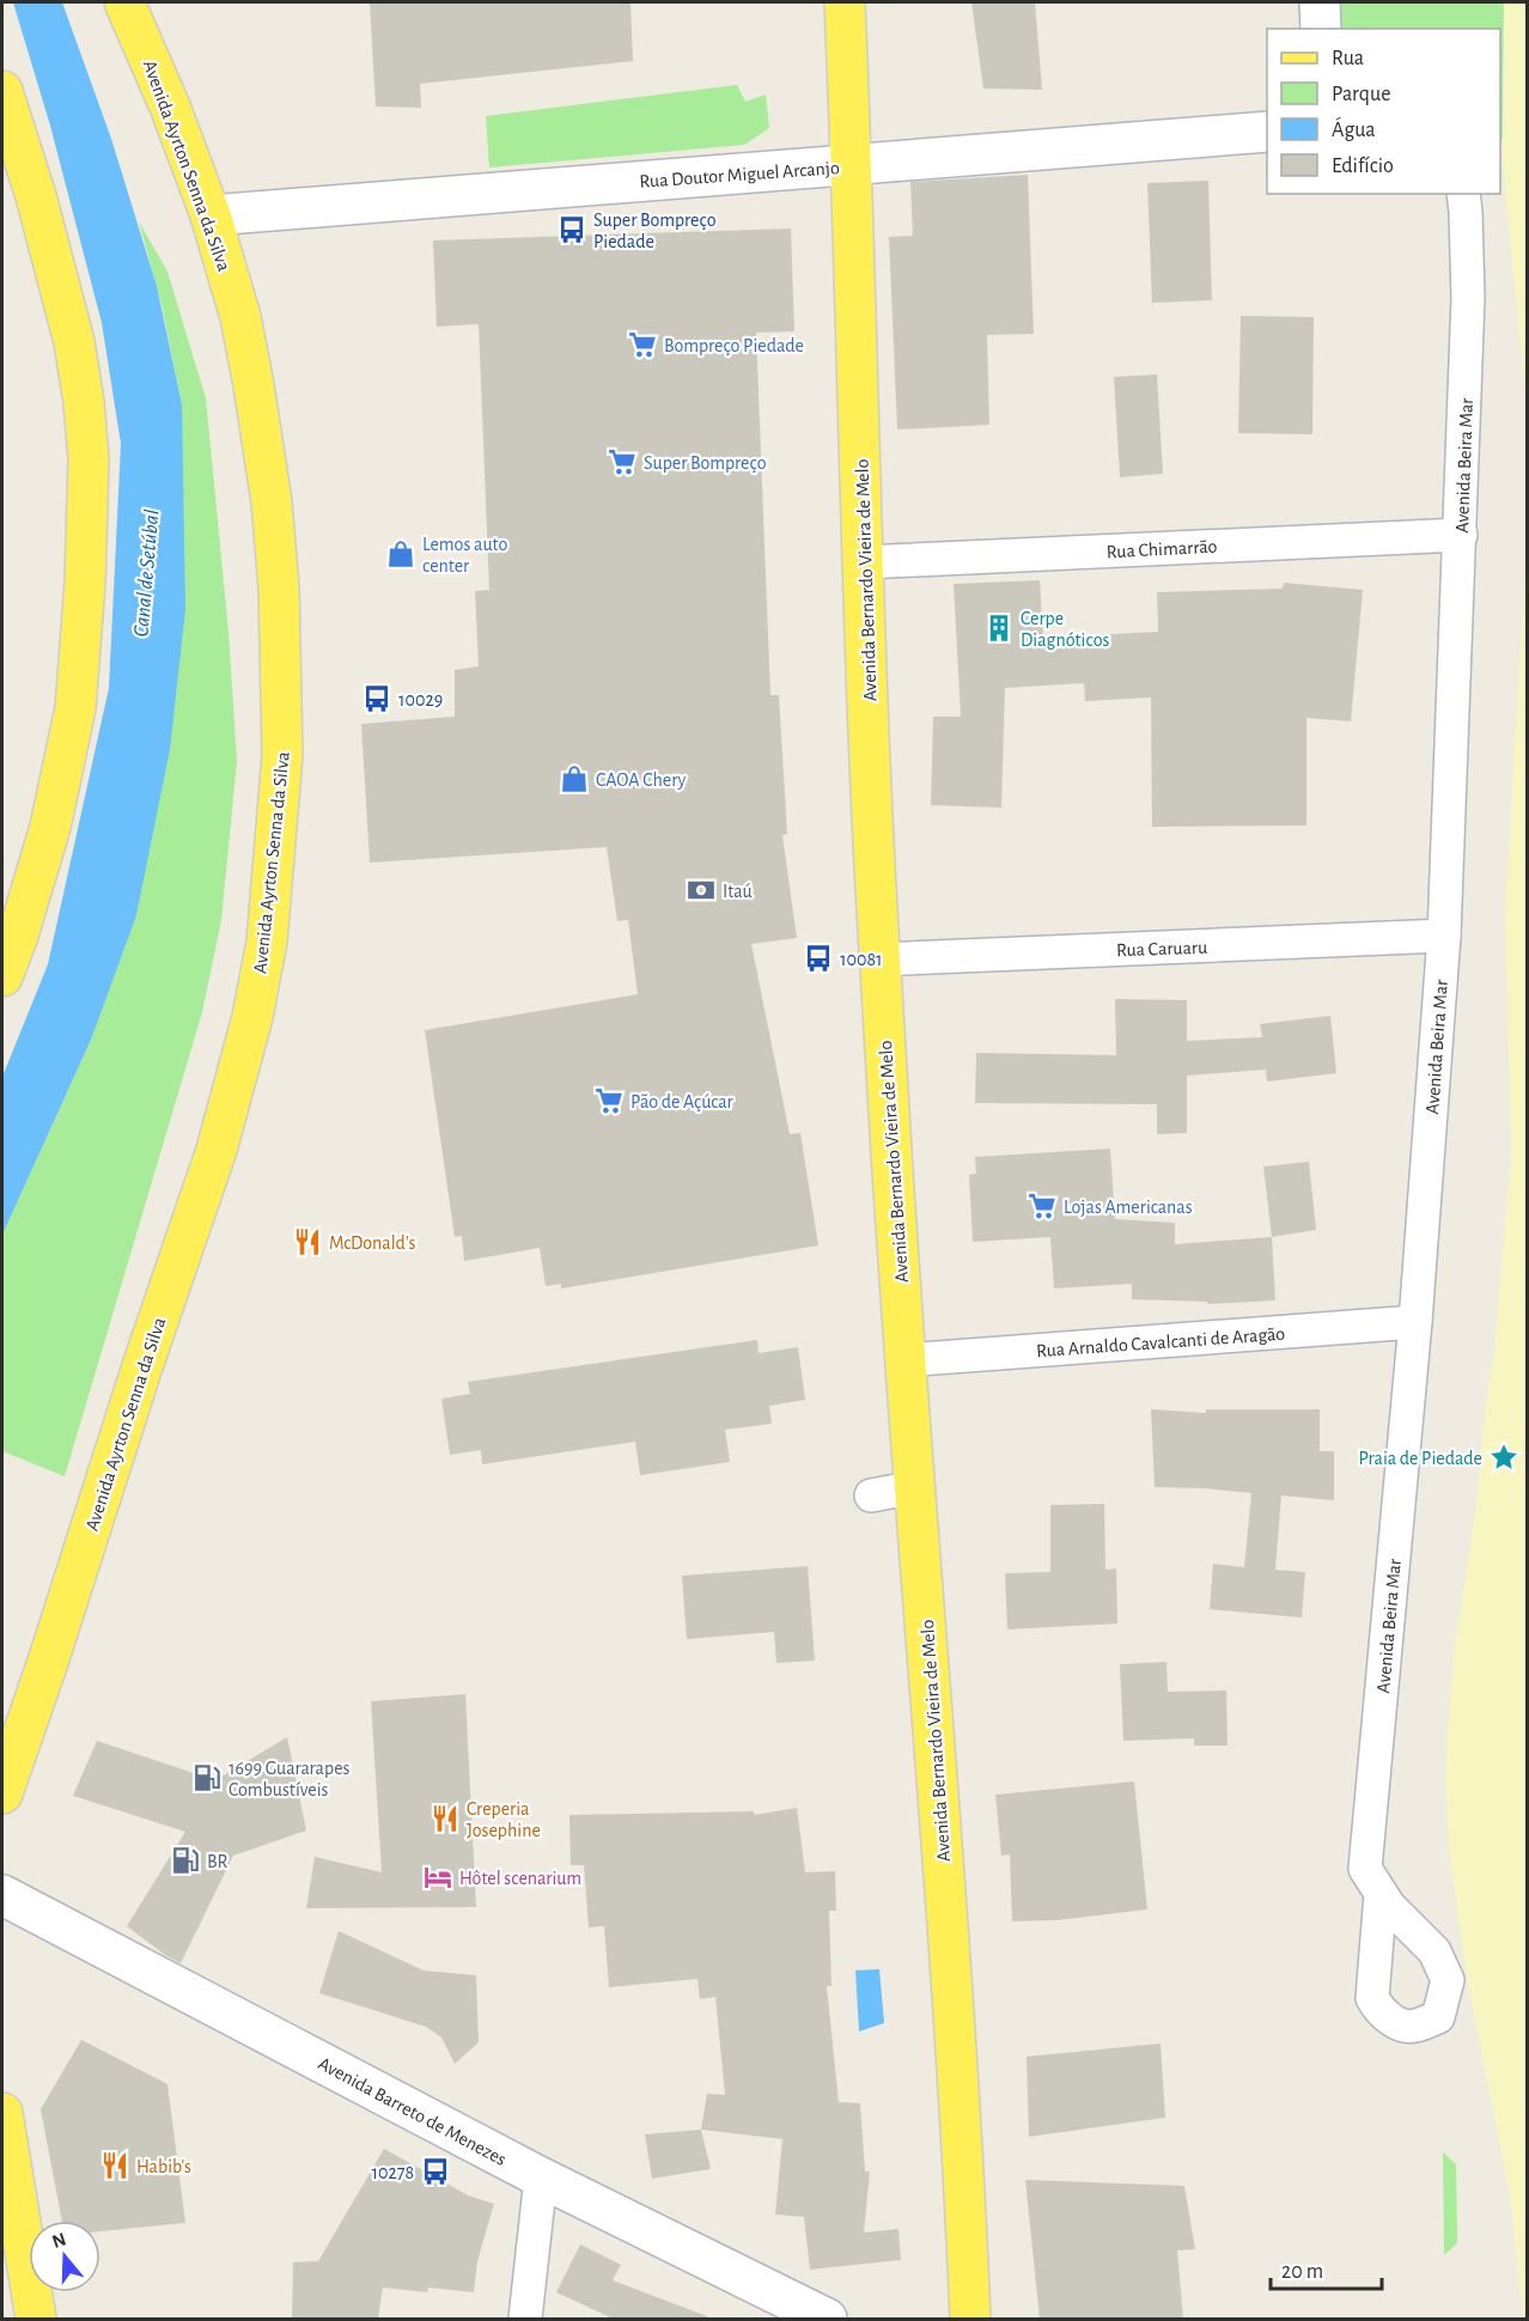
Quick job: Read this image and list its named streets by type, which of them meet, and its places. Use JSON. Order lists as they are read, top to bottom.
{
  "streets": {
    "main road": [
      "Avenida Ayrton Senna da Silva",
      "Rua Doutor Miguel Arcanjo",
      "Avenida Bernardo Vieira de Melo",
      "Avenida Barreto de Menezes"
    ],
    "street": [
      "Avenida Beira Mar",
      "Rua Chimarrão",
      "Rua Caruaru",
      "Rua Arnaldo Cavalcanti de Aragão"
    ]
  },
  "crossings": [
    ["Avenida Ayrton Senna da Silva", "Rua Doutor Miguel Arcanjo"],
    ["Rua Doutor Miguel Arcanjo", "Avenida Bernardo Vieira de Melo"],
    ["Avenida Beira Mar", "Rua Chimarrão"],
    ["Avenida Beira Mar", "Rua Caruaru"],
    ["Avenida Beira Mar", "Rua Arnaldo Cavalcanti de Aragão"],
    ["Rua Chimarrão", "Avenida Bernardo Vieira de Melo"],
    ["Avenida Bernardo Vieira de Melo", "Rua Caruaru"],
    ["Avenida Bernardo Vieira de Melo", "Rua Arnaldo Cavalcanti de Aragão"]
  ],
  "water": ["Canal de Setúbal"],
  "places": {
    "bus stop": [
      "Super Bompreço Piedade",
      "10029",
      "10081",
      "10278"
    ],
    "supermarket": [
      "Bompreço Piedade",
      "Super Bompreço",
      "Pão de Açúcar",
      "Lojas Americanas"
    ],
    "shop": ["Lemos auto center", "CAOA Chery"],
    "building": ["Cerpe Diagnóticos"],
    "bank": ["Itaú"],
    "restaurant": ["McDonald's", "Creperia Josephine", "Habib's"],
    "place": ["Praia de Piedade"],
    "fuel station": ["1699 Guararapes Combustíveis", "BR"],
    "hotel": ["Hôtel scenarium"]
  },
  "legend": [
    "Rua",
    "Parque",
    "Água",
    "Edifício"
  ],
  "scale_bar": "20 m",
  "north": "top"
}
